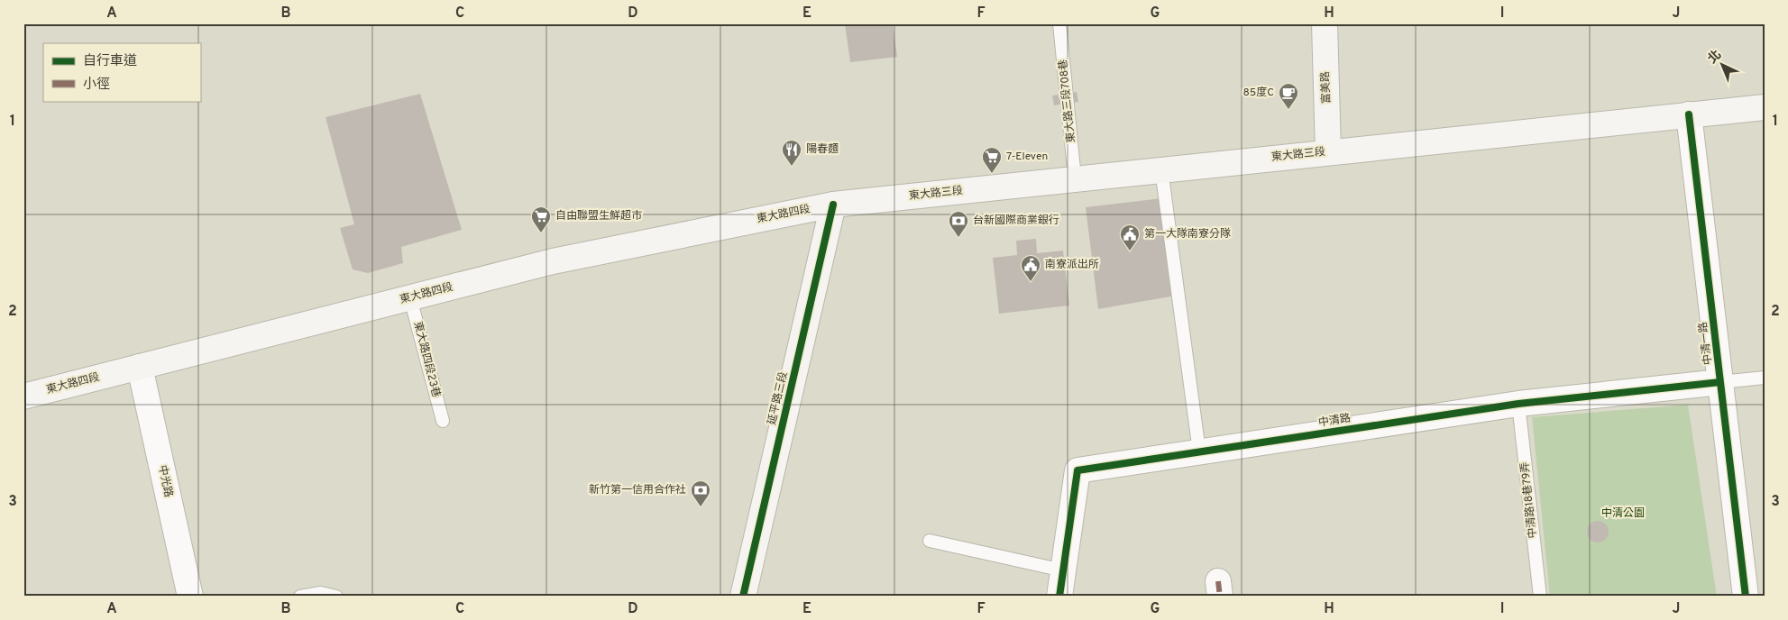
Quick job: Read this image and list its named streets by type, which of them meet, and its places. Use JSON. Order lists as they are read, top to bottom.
{
  "streets": {
    "main road": [
      "富美路",
      "東大路三段",
      "東大路四段",
      "延平路三段"
    ],
    "street": ["中清一路", "中清路", "中光路"],
    "lane": ["東大路三段708巷", "東大路四段23巷", "中清路18巷79弄"]
  },
  "crossings": [
    ["富美路", "東大路三段"],
    ["東大路三段708巷", "東大路三段"],
    ["東大路三段", "東大路四段"],
    ["東大路三段", "中清一路"],
    ["東大路三段", "延平路三段"],
    ["東大路四段", "東大路四段23巷"],
    ["東大路四段", "延平路三段"],
    ["東大路四段", "中光路"],
    ["中清一路", "中清路"],
    ["中清路", "中清路18巷79弄"]
  ],
  "parks": ["中清公園"],
  "places": {
    "cafe": ["85度C"],
    "restaurant": ["陽春麵"],
    "supermarket": ["7-Eleven", "自由聯盟生鮮超市"],
    "bank": ["台新國際商業銀行", "新竹第一信用合作社"],
    "public building": ["第一大隊南寮分隊", "南寮派出所"]
  },
  "legend": ["自行車道", "小徑"],
  "north": "top left",
  "grid": {
    "columns": [
      "A",
      "B",
      "C",
      "D",
      "E",
      "F",
      "G",
      "H",
      "I",
      "J"
    ],
    "rows": ["1", "2", "3"]
  }
}
